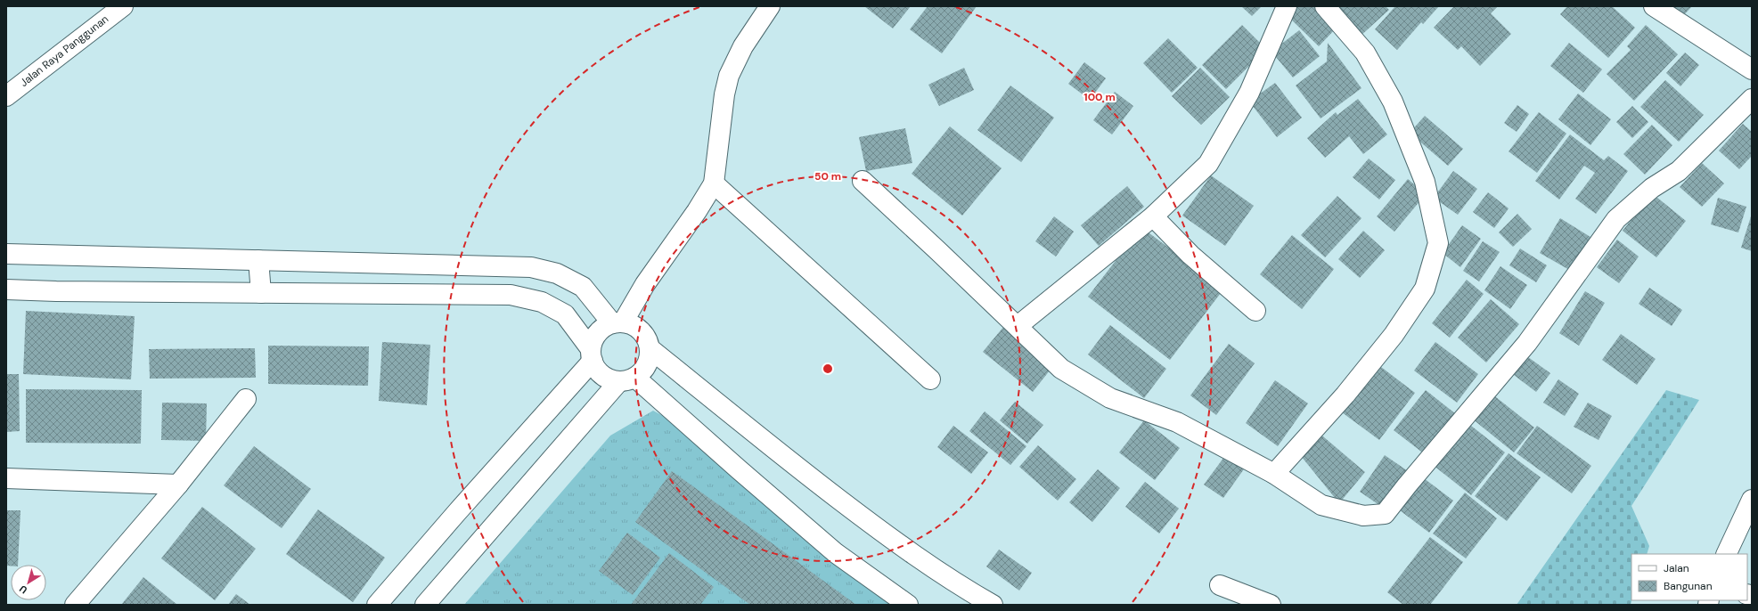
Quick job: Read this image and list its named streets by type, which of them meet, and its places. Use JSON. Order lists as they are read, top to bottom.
{
  "streets": {
    "street": ["Jalan Raya Panggunan"]
  },
  "legend": ["Jalan", "Bangunan"],
  "north": "bottom left",
  "rings": ["100 m", "50 m"]
}
